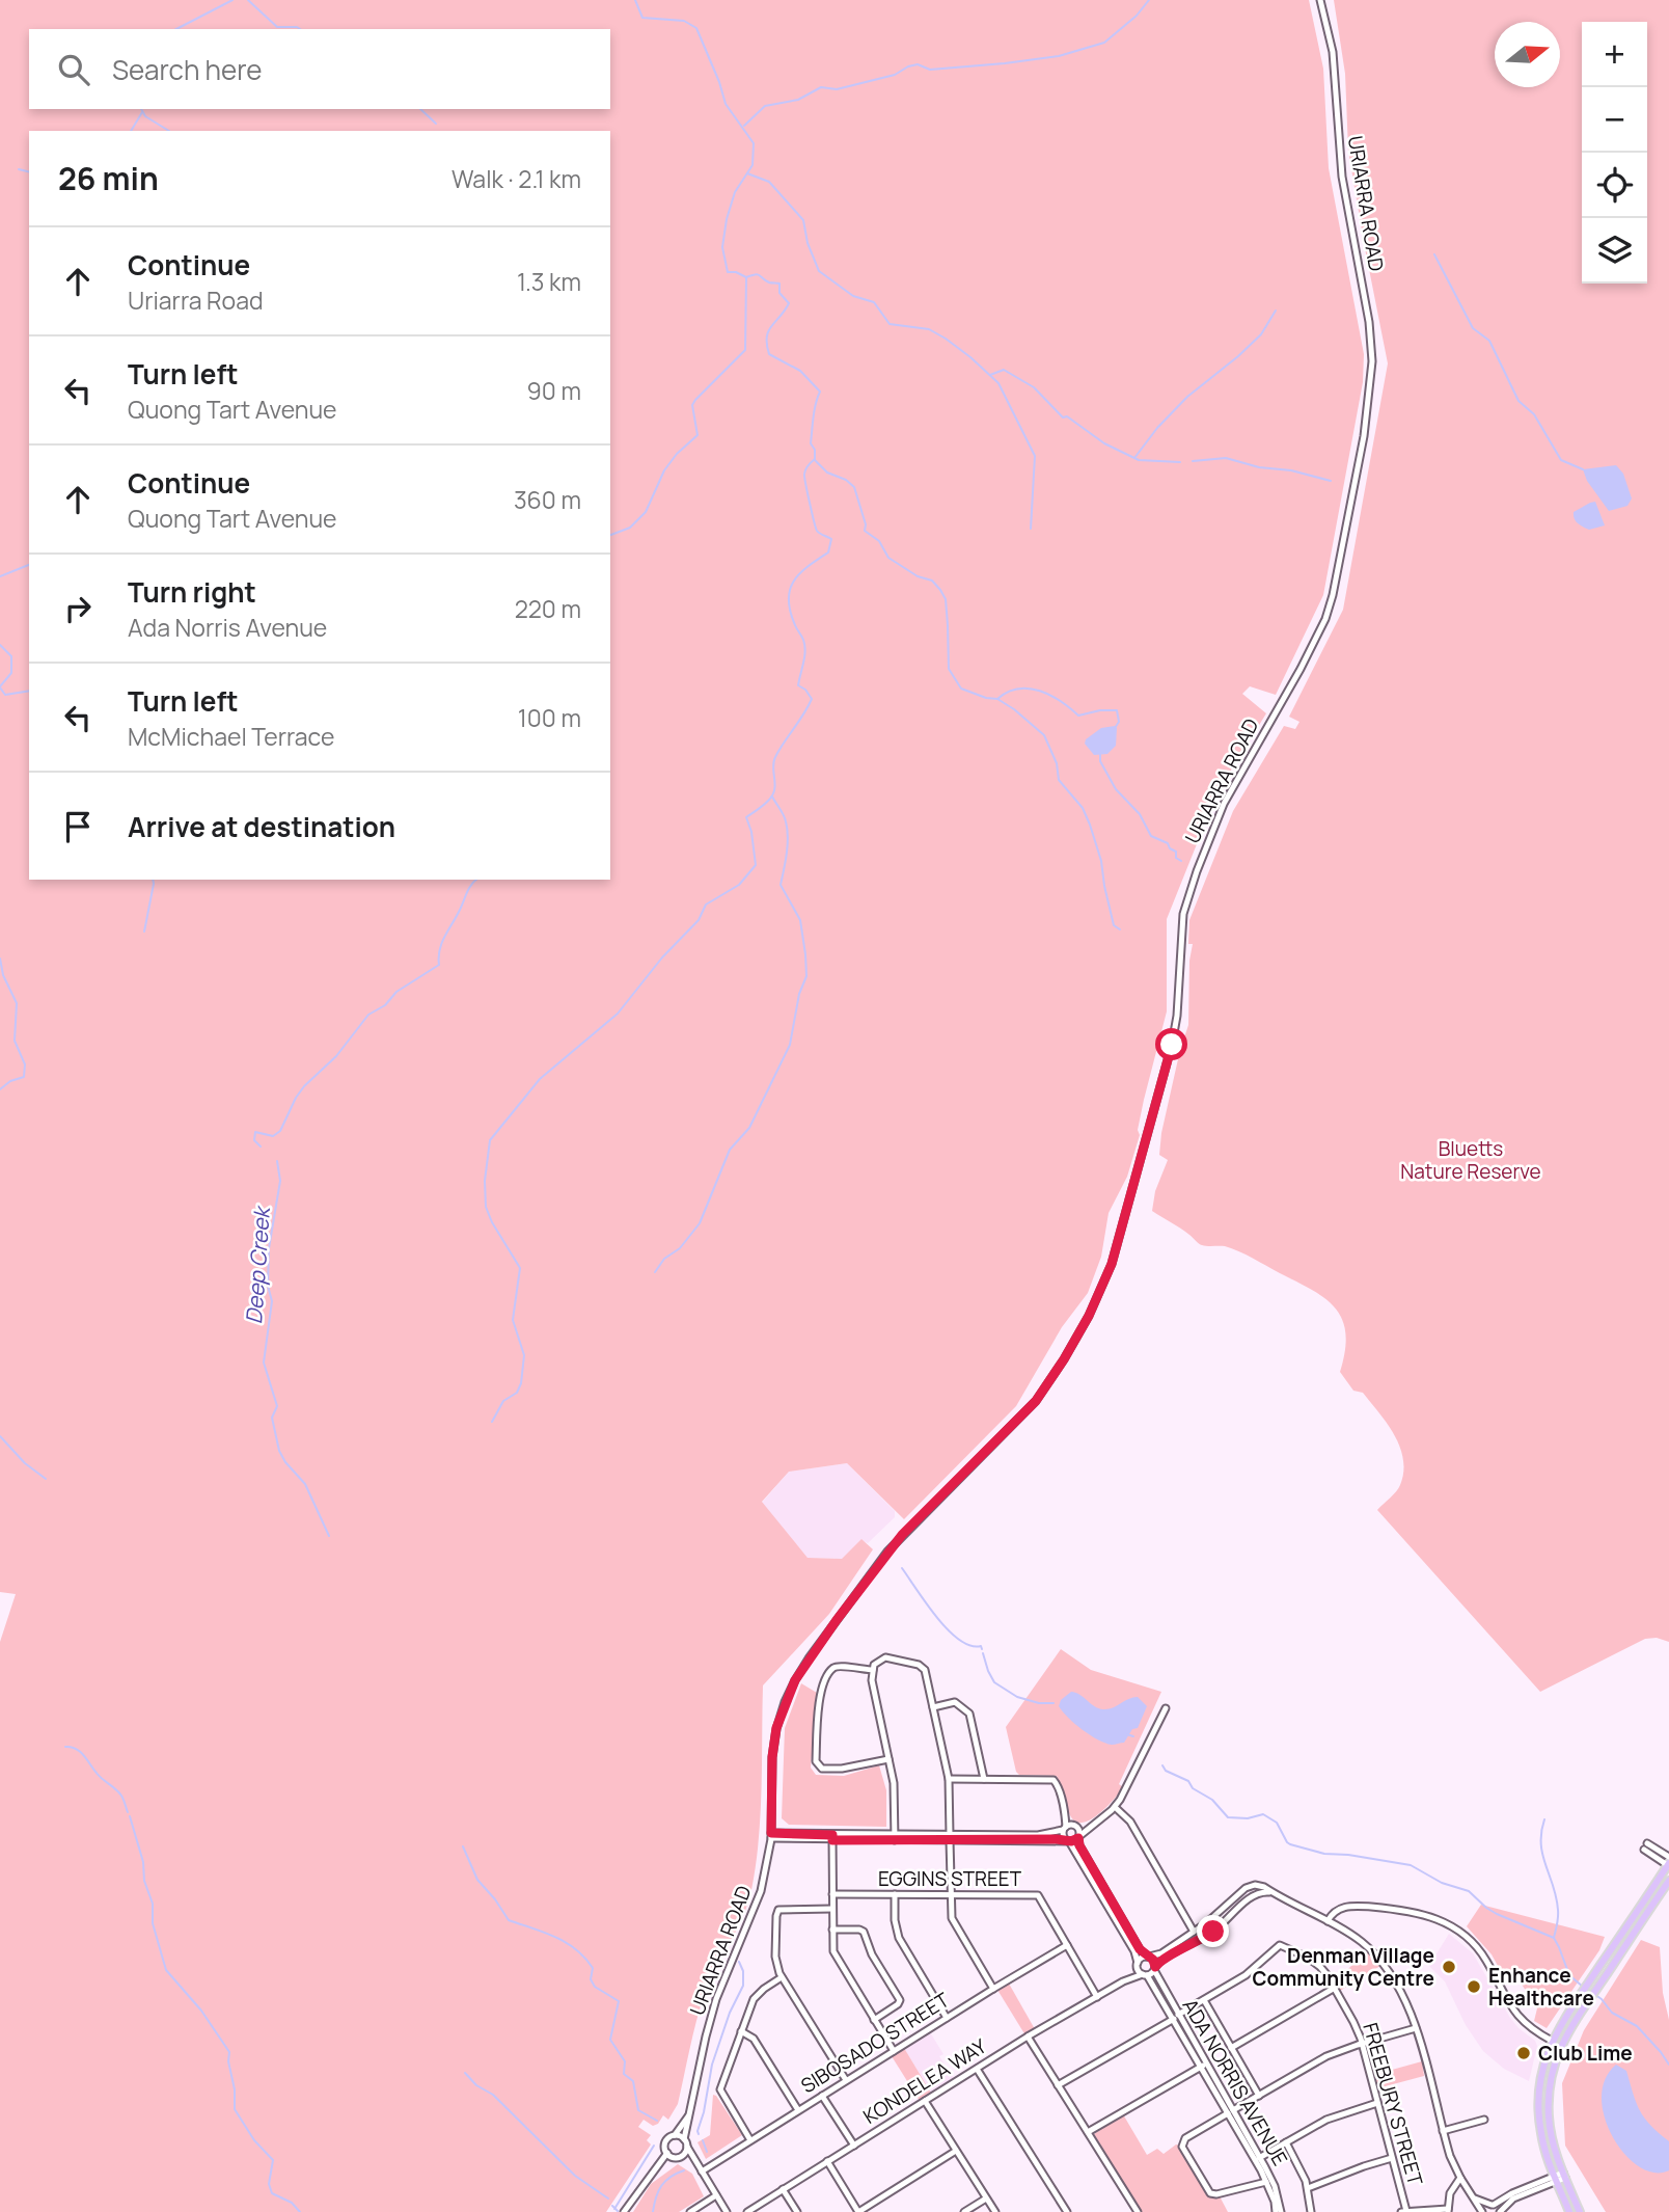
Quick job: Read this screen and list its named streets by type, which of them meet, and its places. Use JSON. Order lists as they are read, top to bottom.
{
  "streets": {
    "street": [
      "URIARRA ROAD",
      "EGGINS STREET",
      "SIBOSADO STREET",
      "KONDELEA WAY",
      "ADA NORRIS AVENUE",
      "FREEBURY STREET"
    ]
  },
  "crossings": [
    ["EGGINS STREET", "SIBOSADO STREET"],
    ["EGGINS STREET", "KONDELEA WAY"],
    ["KONDELEA WAY", "ADA NORRIS AVENUE"],
    ["ADA NORRIS AVENUE", "FREEBURY STREET"]
  ],
  "water": ["Deep Creek"],
  "parks": ["Bluetts Nature Reserve"],
  "places": ["Denman Village Community Centre", "Enhance Healthcare", "Club Lime"],
  "north": "right",
  "page": {
    "map_buttons": ["+", "−"],
    "search": "Search here",
    "heading": ["26 min", "Walk · 2.1 km"],
    "list": [
      ["Continue", "Uriarra Road", "1.3 km"],
      ["Turn left", "Quong Tart Avenue", "90 m"],
      ["Continue", "Quong Tart Avenue", "360 m"],
      ["Turn right", "Ada Norris Avenue", "220 m"],
      ["Turn left", "McMichael Terrace", "100 m"],
      "Arrive at destination"
    ]
  }
}
